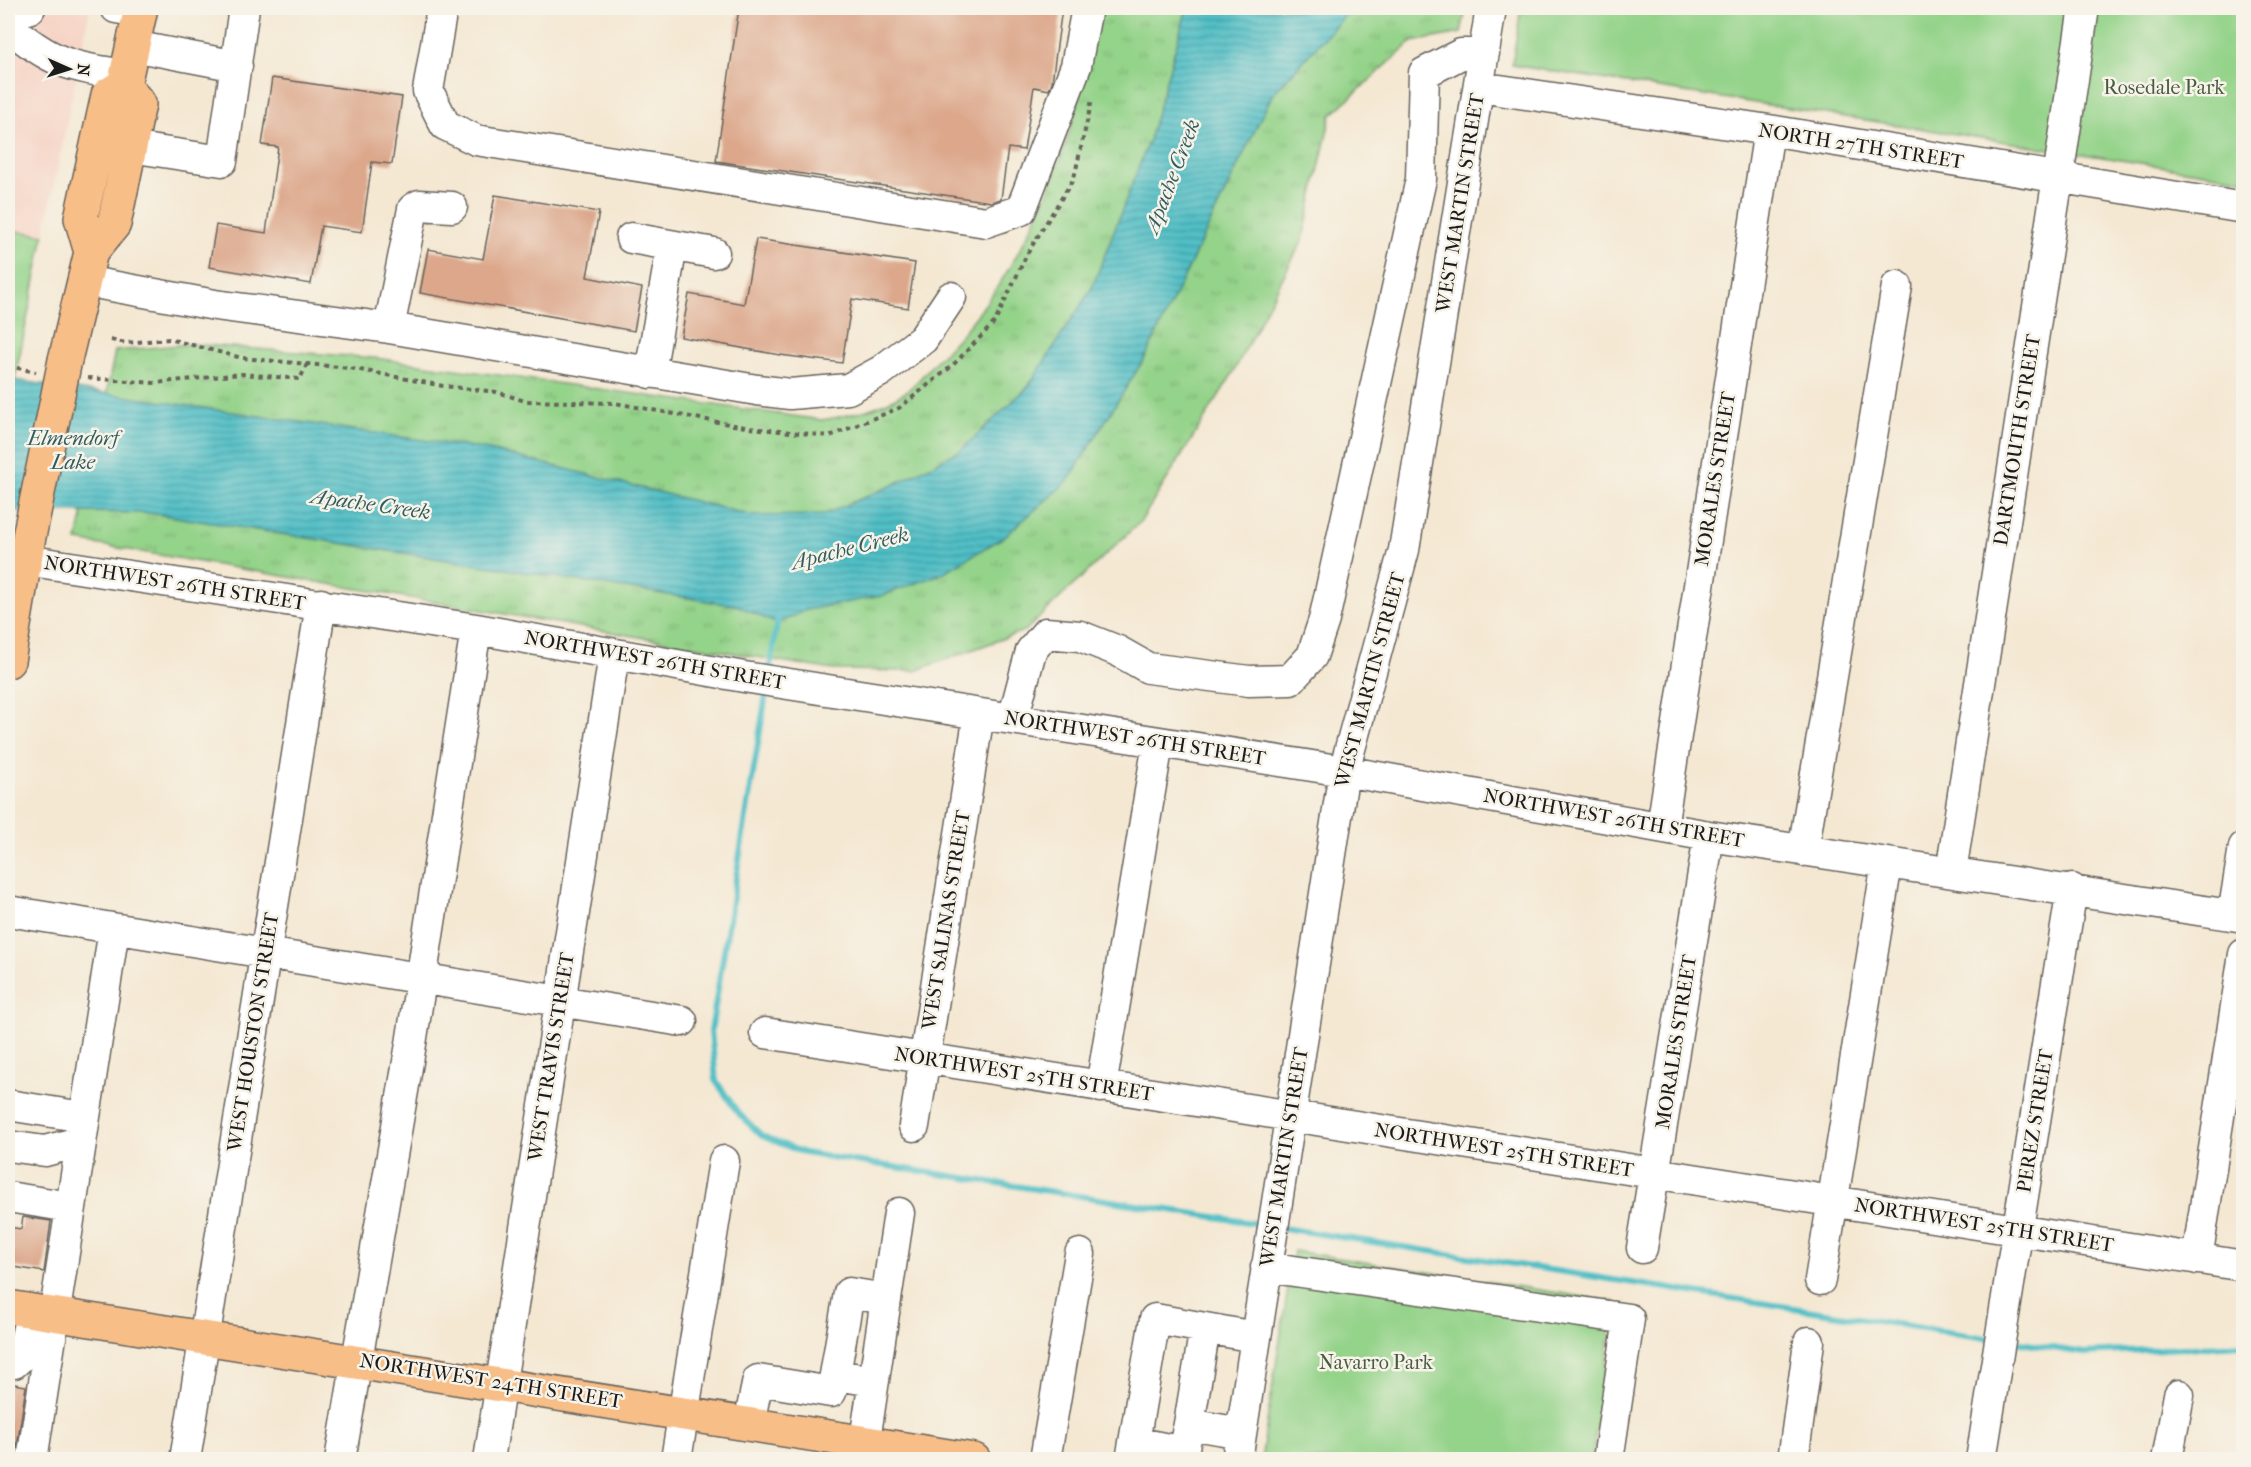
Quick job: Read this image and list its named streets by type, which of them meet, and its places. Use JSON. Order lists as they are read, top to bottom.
{
  "streets": {
    "main road": ["NORTHWEST 24TH STREET"],
    "street": [
      "NORTH 27TH STREET",
      "WEST MARTIN STREET",
      "DARTMOUTH STREET",
      "MORALES STREET",
      "NORTHWEST 26TH STREET",
      "WEST SALINAS STREET",
      "WEST HOUSTON STREET",
      "WEST TRAVIS STREET",
      "NORTHWEST 25TH STREET",
      "PEREZ STREET"
    ]
  },
  "crossings": [
    ["NORTH 27TH STREET", "WEST MARTIN STREET"],
    ["NORTH 27TH STREET", "DARTMOUTH STREET"],
    ["NORTH 27TH STREET", "MORALES STREET"],
    ["WEST MARTIN STREET", "NORTHWEST 26TH STREET"],
    ["WEST MARTIN STREET", "NORTHWEST 25TH STREET"],
    ["DARTMOUTH STREET", "NORTHWEST 26TH STREET"],
    ["MORALES STREET", "NORTHWEST 26TH STREET"],
    ["MORALES STREET", "NORTHWEST 25TH STREET"],
    ["NORTHWEST 26TH STREET", "WEST SALINAS STREET"],
    ["NORTHWEST 26TH STREET", "WEST HOUSTON STREET"],
    ["NORTHWEST 26TH STREET", "WEST TRAVIS STREET"],
    ["NORTHWEST 26TH STREET", "PEREZ STREET"],
    ["WEST SALINAS STREET", "NORTHWEST 25TH STREET"],
    ["WEST HOUSTON STREET", "NORTHWEST 24TH STREET"],
    ["WEST TRAVIS STREET", "NORTHWEST 24TH STREET"],
    ["NORTHWEST 25TH STREET", "PEREZ STREET"]
  ],
  "water": ["Apache Creek", "Elmendorf Lake"],
  "parks": ["Rosedale Park", "Navarro Park"],
  "north": "right"
}
